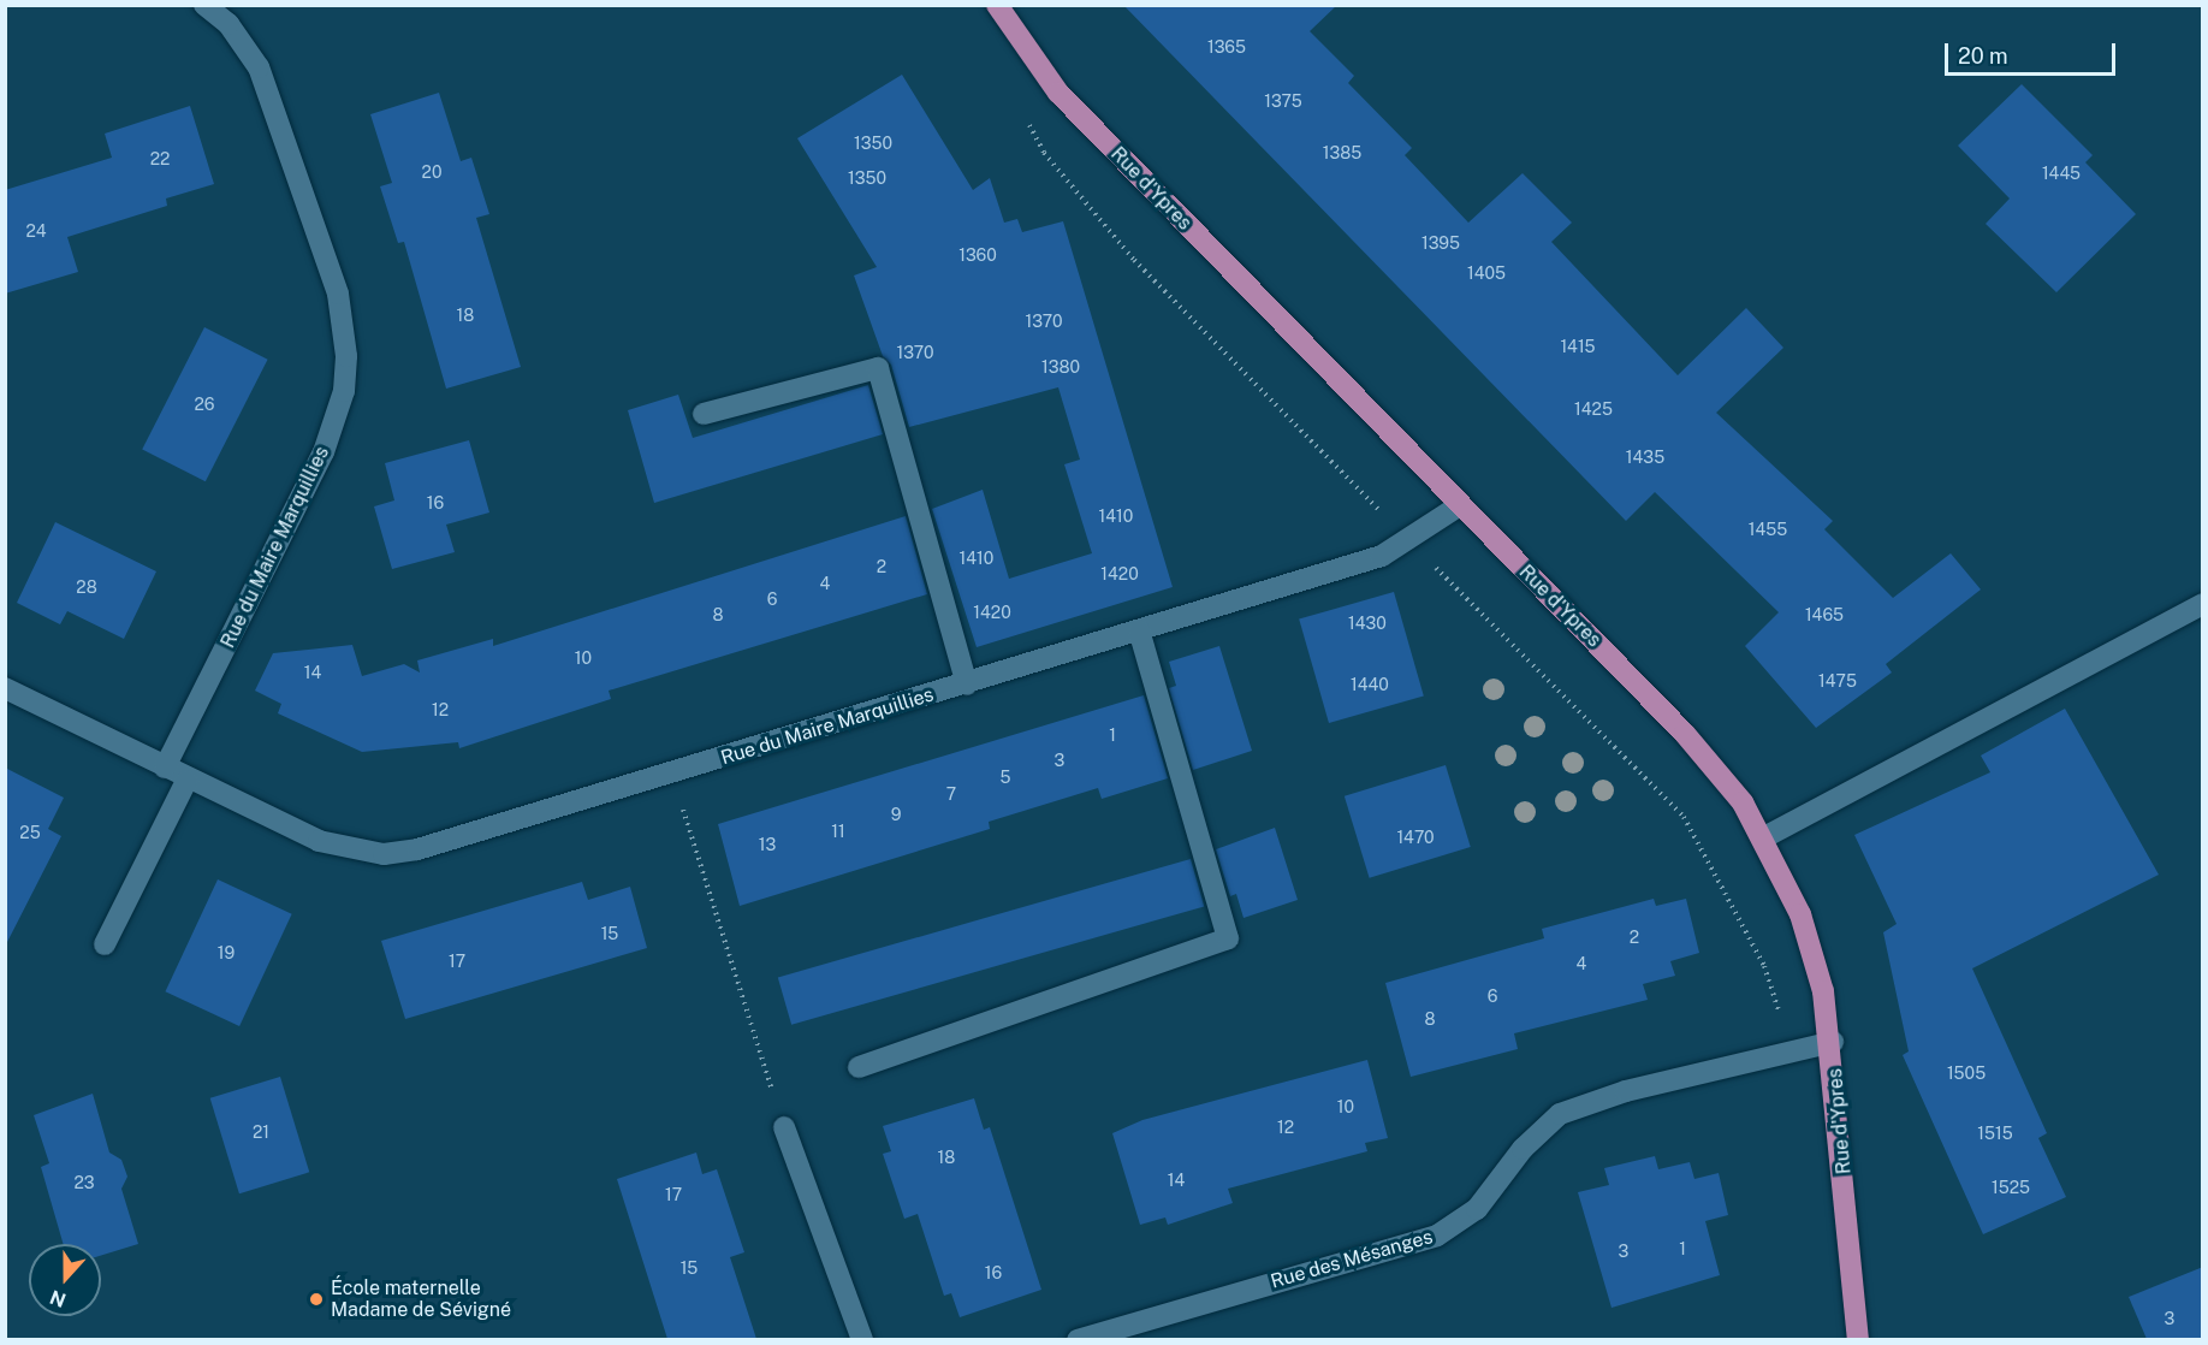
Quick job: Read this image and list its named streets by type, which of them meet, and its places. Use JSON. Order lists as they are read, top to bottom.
{
  "streets": {
    "main road": ["Rue d'Ypres"],
    "street": ["Rue du Maire Marquillies", "Rue des Mésanges"]
  },
  "crossings": [
    ["Rue d'Ypres", "Rue du Maire Marquillies"],
    ["Rue d'Ypres", "Rue des Mésanges"]
  ],
  "places": ["École maternelle Madame de Sévigné"],
  "house_numbers": [
    "1365",
    "1375",
    "1350",
    "1385",
    "22",
    "20",
    "1445",
    "1350",
    "24",
    "1395",
    "1360",
    "1405",
    "18",
    "1370",
    "1415",
    "1370",
    "1380",
    "26",
    "1425",
    "1435",
    "16",
    "1410",
    "1455",
    "1410",
    "2",
    "1420",
    "4",
    "28",
    "6",
    "1420",
    "8",
    "1465",
    "1430",
    "10",
    "14",
    "1475",
    "1440",
    "12",
    "1",
    "3",
    "5",
    "7",
    "9",
    "11",
    "25",
    "1470",
    "13",
    "15",
    "2",
    "19",
    "17",
    "4",
    "6",
    "8",
    "1505",
    "10",
    "12",
    "21",
    "1515",
    "18",
    "14",
    "23",
    "1525",
    "17",
    "1",
    "3",
    "15",
    "16",
    "3"
  ],
  "scale_bar": "20 m",
  "north": "bottom"
}
